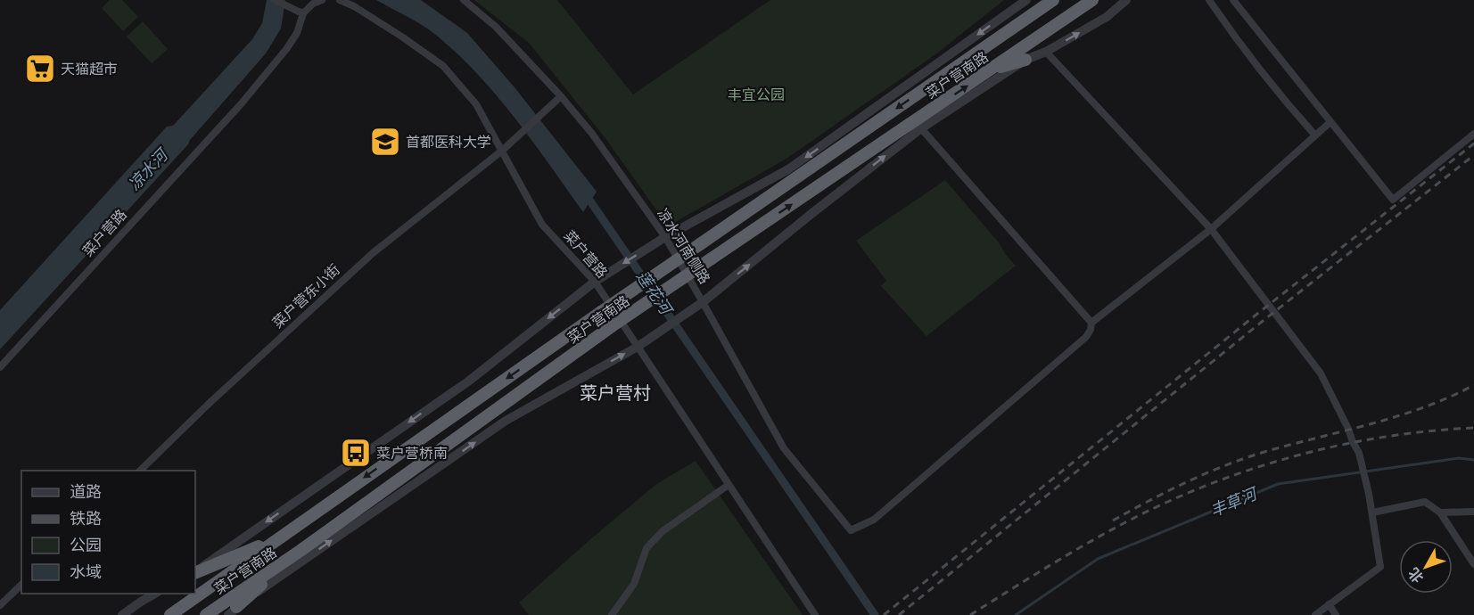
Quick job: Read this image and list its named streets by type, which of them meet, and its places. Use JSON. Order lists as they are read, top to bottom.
{
  "streets": {
    "highway": ["菜户营南路"],
    "street": ["菜户营路", "凉水河南侧路", "菜户营东小街"]
  },
  "crossings": [
    ["菜户营南路", "菜户营路"],
    ["菜户营南路", "凉水河南侧路"],
    ["菜户营路", "菜户营东小街"],
    ["凉水河南侧路", "菜户营东小街"]
  ],
  "districts": ["菜户营村"],
  "water": ["凉水河", "莲花河", "丰草河"],
  "parks": ["丰宜公园"],
  "places": {
    "supermarket": ["天猫超市"],
    "school or university": ["首都医科大学"],
    "bus stop": ["菜户营桥南"]
  },
  "legend": [
    "道路",
    "铁路",
    "公园",
    "水域"
  ],
  "north": "bottom left"
}
